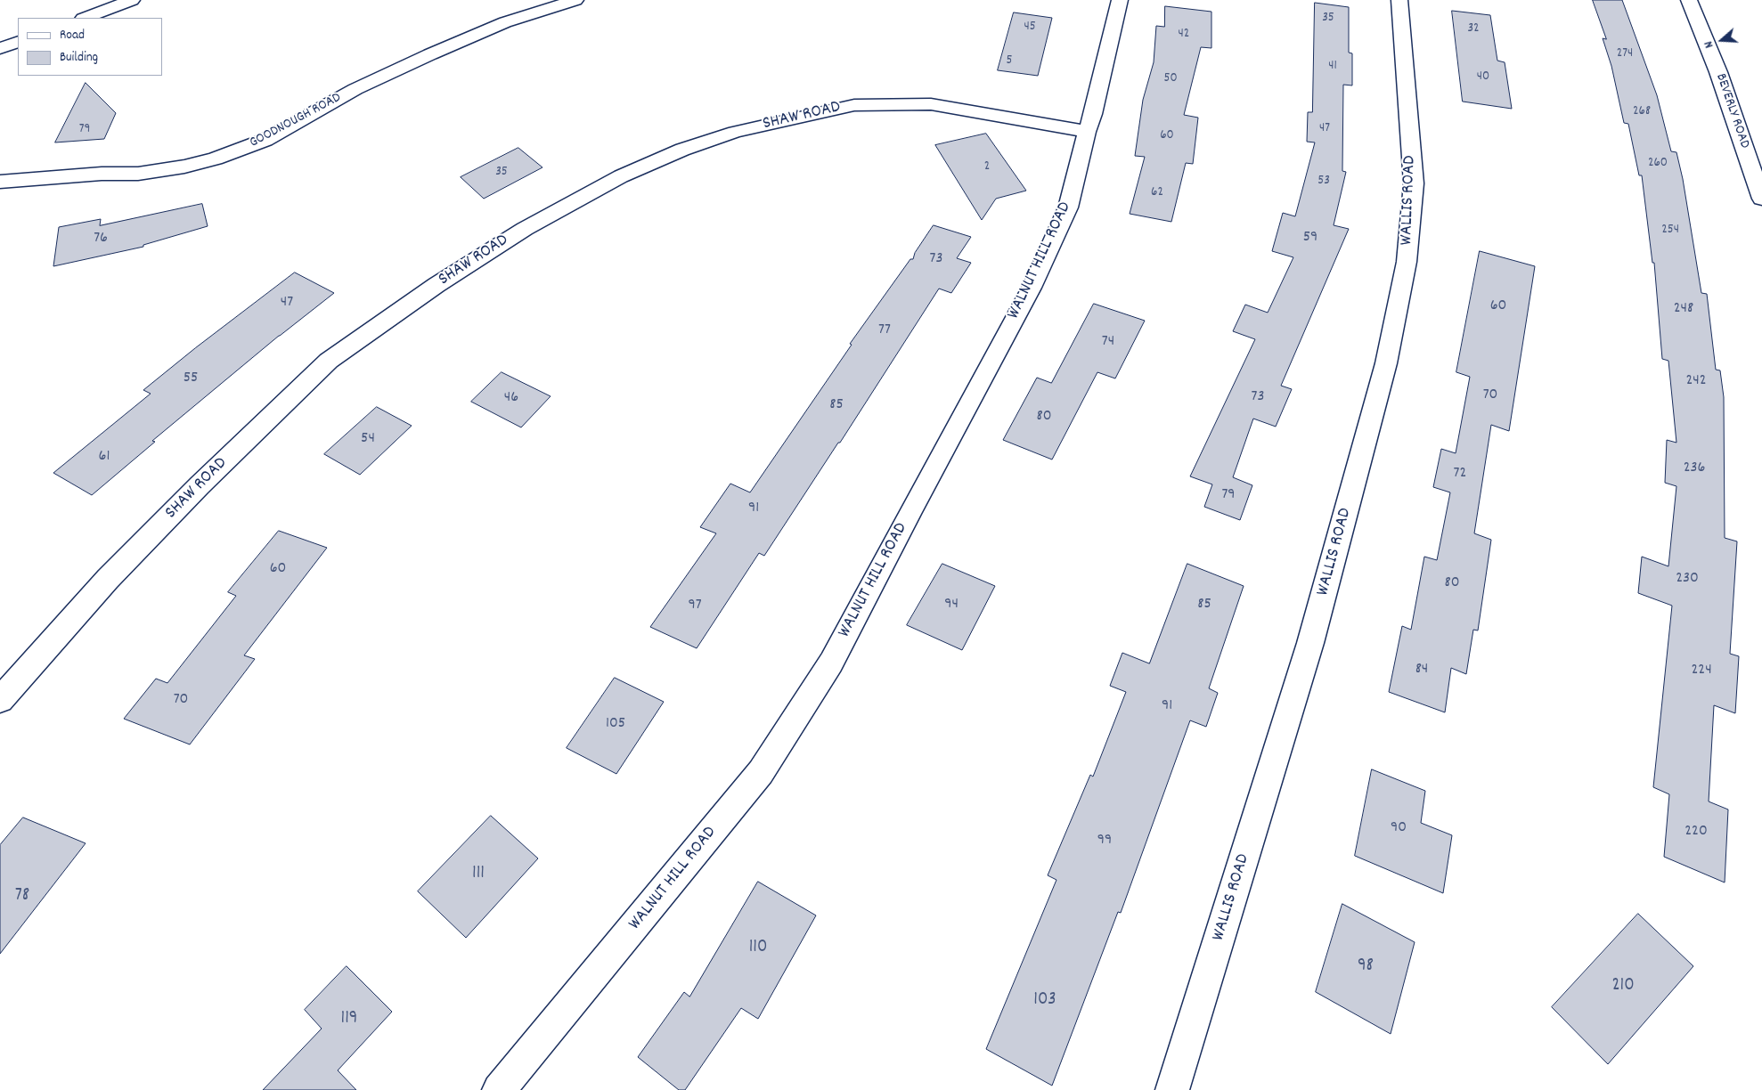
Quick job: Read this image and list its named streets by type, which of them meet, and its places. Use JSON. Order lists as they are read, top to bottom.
{
  "streets": {
    "street": [
      "BEVERLY ROAD",
      "SHAW ROAD",
      "GOODNOUGH ROAD",
      "WALLIS ROAD",
      "WALNUT HILL ROAD"
    ]
  },
  "crossings": [
    ["SHAW ROAD", "WALNUT HILL ROAD"]
  ],
  "house_numbers": [
    "35",
    "45",
    "32",
    "42",
    "274",
    "5",
    "41",
    "40",
    "50",
    "268",
    "47",
    "79",
    "60",
    "260",
    "2",
    "35",
    "53",
    "62",
    "254",
    "59",
    "76",
    "73",
    "47",
    "60",
    "248",
    "77",
    "74",
    "55",
    "242",
    "70",
    "73",
    "46",
    "85",
    "80",
    "54",
    "61",
    "236",
    "72",
    "79",
    "91",
    "60",
    "230",
    "80",
    "94",
    "85",
    "97",
    "84",
    "224",
    "70",
    "91",
    "105",
    "90",
    "220",
    "99",
    "111",
    "78",
    "110",
    "98",
    "210",
    "103",
    "119"
  ],
  "legend": ["Road", "Building"],
  "north": "left"
}
